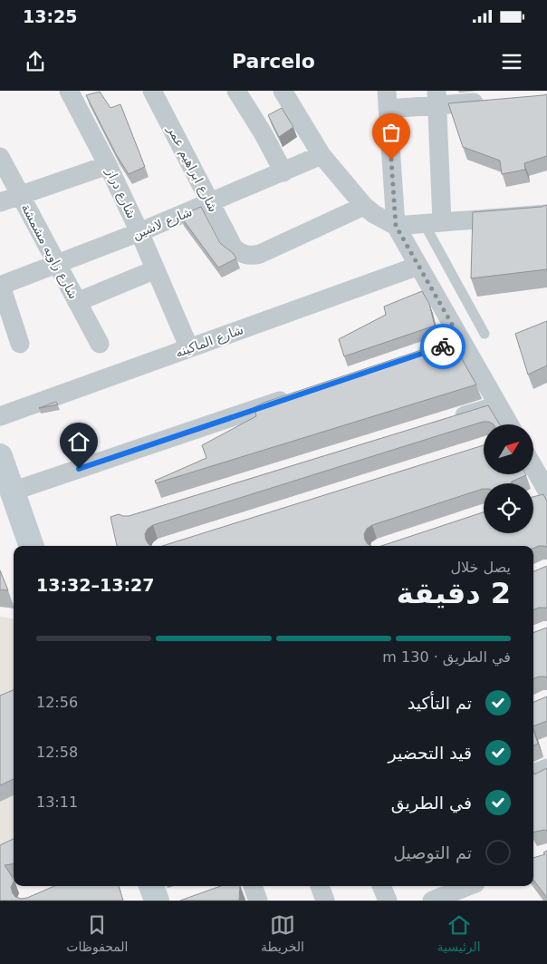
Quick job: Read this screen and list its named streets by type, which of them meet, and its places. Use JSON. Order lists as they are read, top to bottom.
{
  "streets": {
    "street": [
      "شارع ابراهيم عمر",
      "شارع دراز",
      "شارع لاشين",
      "شارع زاويه مشمشة",
      "شارع الماكينه"
    ]
  },
  "crossings": [
    ["شارع ابراهيم عمر", "شارع لاشين"],
    ["شارع دراز", "شارع لاشين"],
    ["شارع دراز", "شارع الماكينه"],
    ["شارع لاشين", "شارع زاويه مشمشة"]
  ],
  "north": "top right",
  "page": {
    "status": "13:25",
    "header": "Parcelo",
    "heading": ["2 دقيقة", "يصل خلال", "13:27–13:32"],
    "bar": "في الطريق · 130 m",
    "list": [
      ["تم التأكيد", "12:56"],
      ["قيد التحضير", "12:58"],
      ["في الطريق", "13:11"],
      "تم التوصيل"
    ],
    "tabs": ["الرئيسية", "الخريطة", "المحفوظات"]
  }
}
